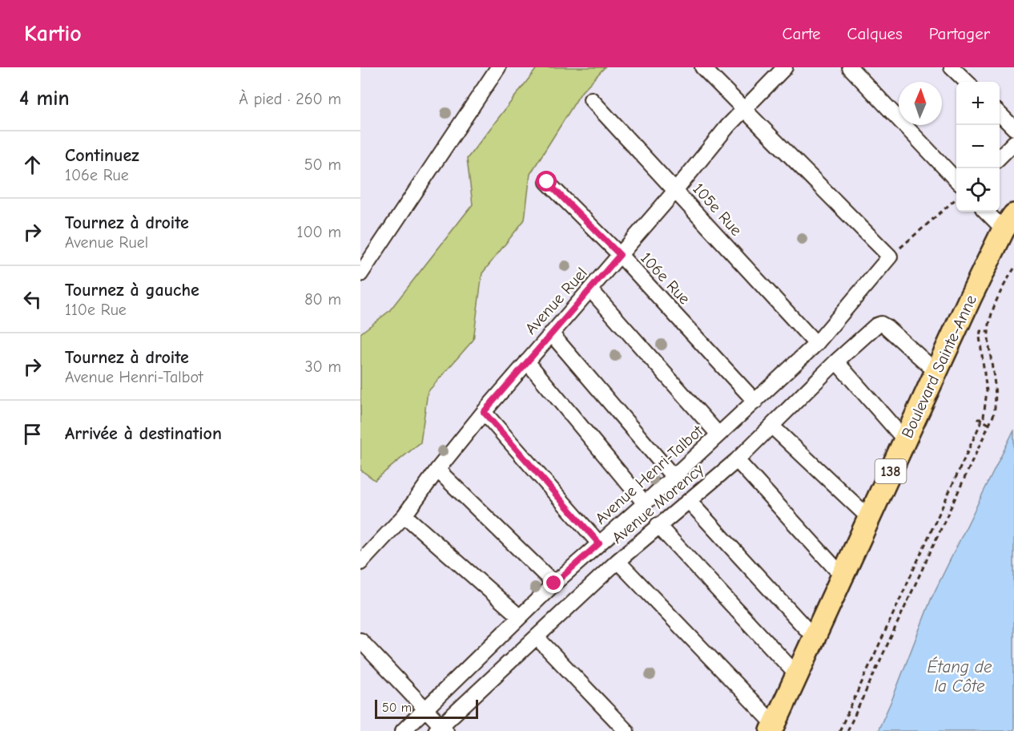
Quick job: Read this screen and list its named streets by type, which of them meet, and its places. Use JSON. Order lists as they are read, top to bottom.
{
  "streets": {
    "main road": ["Boulevard Sainte-Anne", "138"],
    "street": [
      "105e Rue",
      "106e Rue",
      "Avenue Ruel",
      "Avenue Henri-Talbot",
      "Avenue Morency"
    ]
  },
  "crossings": [
    ["105e Rue", "Avenue Ruel"],
    ["105e Rue", "Avenue Henri-Talbot"],
    ["106e Rue", "Avenue Ruel"],
    ["106e Rue", "Avenue Henri-Talbot"],
    ["Boulevard Sainte-Anne", "Avenue Morency"]
  ],
  "water": ["Étang de la Côte"],
  "scale_bar": "50 m",
  "north": "top",
  "page": {
    "header": "Kartio",
    "nav": ["Carte", "Calques", "Partager"],
    "heading": ["4 min", "À pied · 260 m"],
    "map_buttons": ["+", "−"],
    "list": [
      ["Continuez", "106e Rue", "50 m"],
      ["Tournez à droite", "Avenue Ruel", "100 m"],
      ["Tournez à gauche", "110e Rue", "80 m"],
      ["Tournez à droite", "Avenue Henri-Talbot", "30 m"],
      "Arrivée à destination"
    ],
    "scale": "50 m"
  }
}
